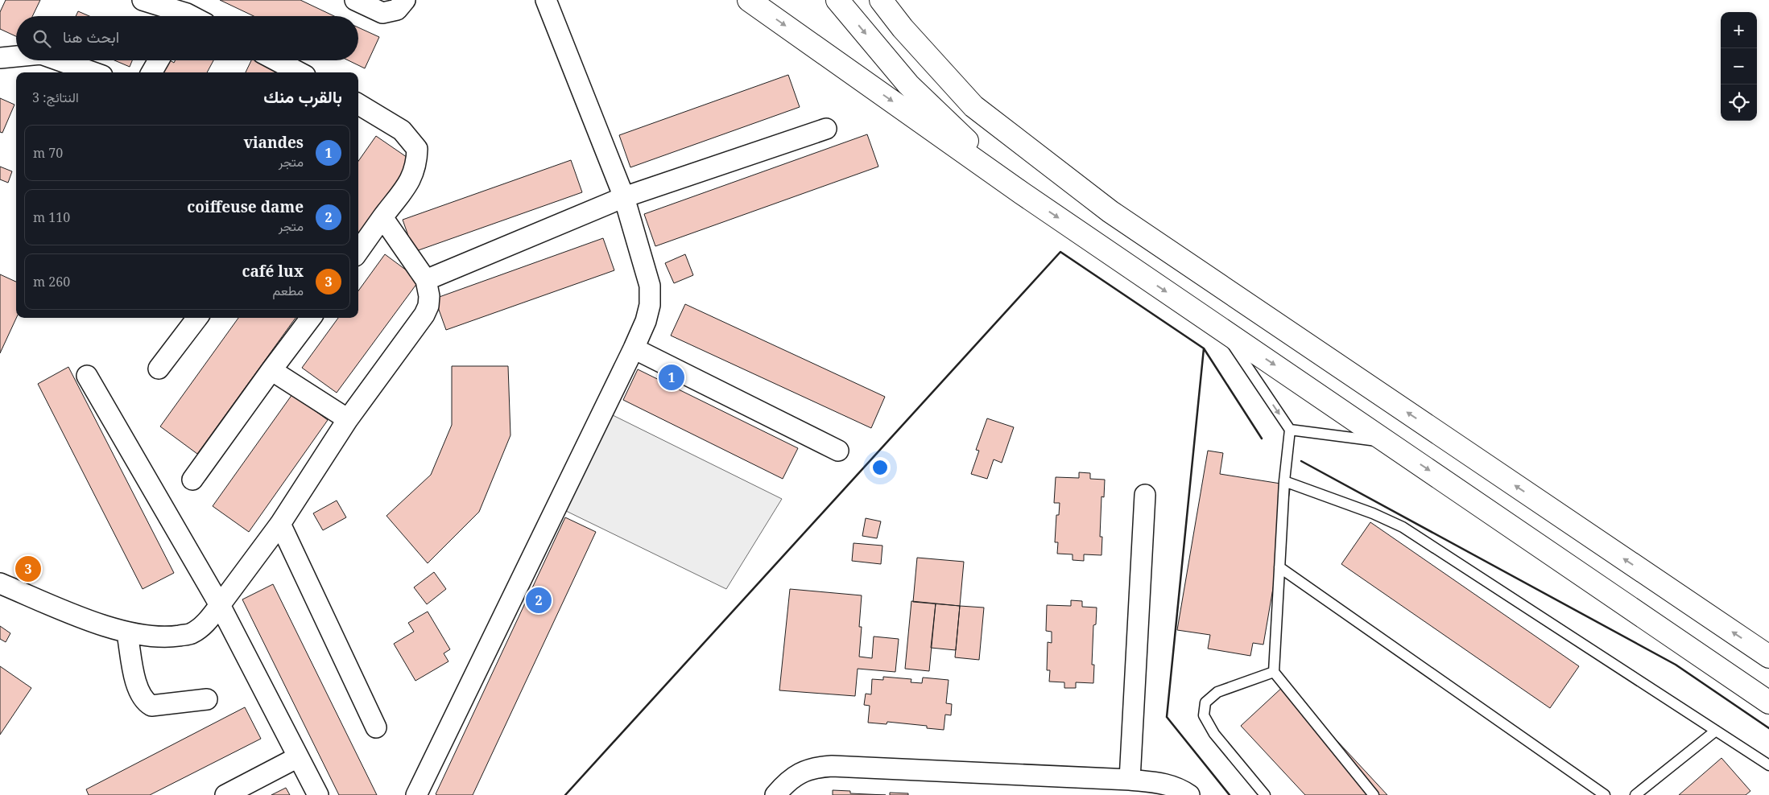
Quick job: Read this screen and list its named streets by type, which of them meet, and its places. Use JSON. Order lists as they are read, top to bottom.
{
  "page": {
    "map_buttons": ["+", "−"],
    "search": "ابحث هنا",
    "heading": ["بالقرب منك", "النتائج: 3"],
    "list": [
      {
        "mark": "1",
        "name": "viandes",
        "note": "متجر",
        "value": "70 m"
      },
      {
        "mark": "2",
        "name": "coiffeuse dame",
        "note": "متجر",
        "value": "110 m"
      },
      {
        "mark": "3",
        "name": "café lux",
        "note": "مطعم",
        "value": "260 m"
      }
    ],
    "pins": ["1", "3", "2"]
  }
}
